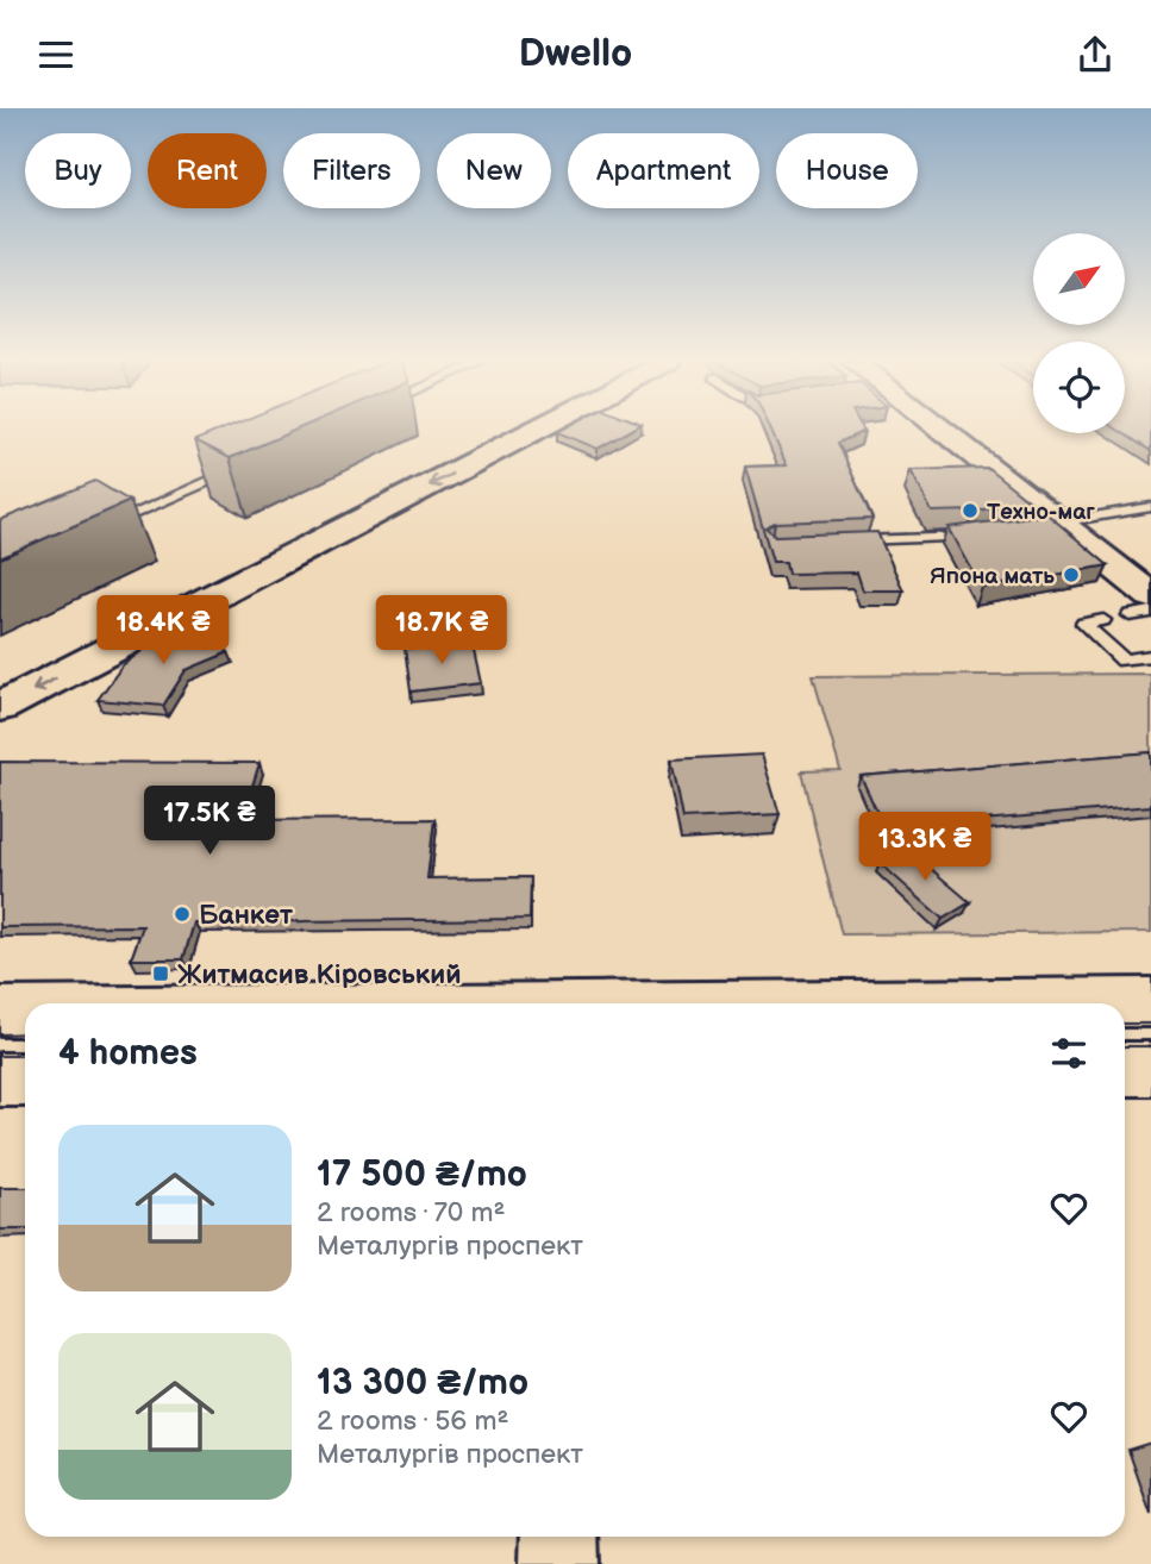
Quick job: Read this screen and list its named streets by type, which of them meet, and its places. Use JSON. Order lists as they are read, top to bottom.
{
  "places": {
    "other": ["Техно-маг", "Япона мать", "Банкет"],
    "transit": ["Житмасив Кіровський"]
  },
  "north": "top right",
  "page": {
    "header": "Dwello",
    "chip": [
      "Buy",
      "Rent",
      "Filters",
      "New",
      "Apartment",
      "House"
    ],
    "price": [
      "18.4K ₴",
      "18.7K ₴",
      "17.5K ₴",
      "13.3K ₴"
    ],
    "heading": "4 homes",
    "list": [
      {
        "name": "17 500 ₴/mo",
        "note": "2 rooms · 70 m² · Металургів проспект"
      },
      {
        "name": "13 300 ₴/mo",
        "note": "2 rooms · 56 m² · Металургів проспект"
      }
    ]
  }
}
